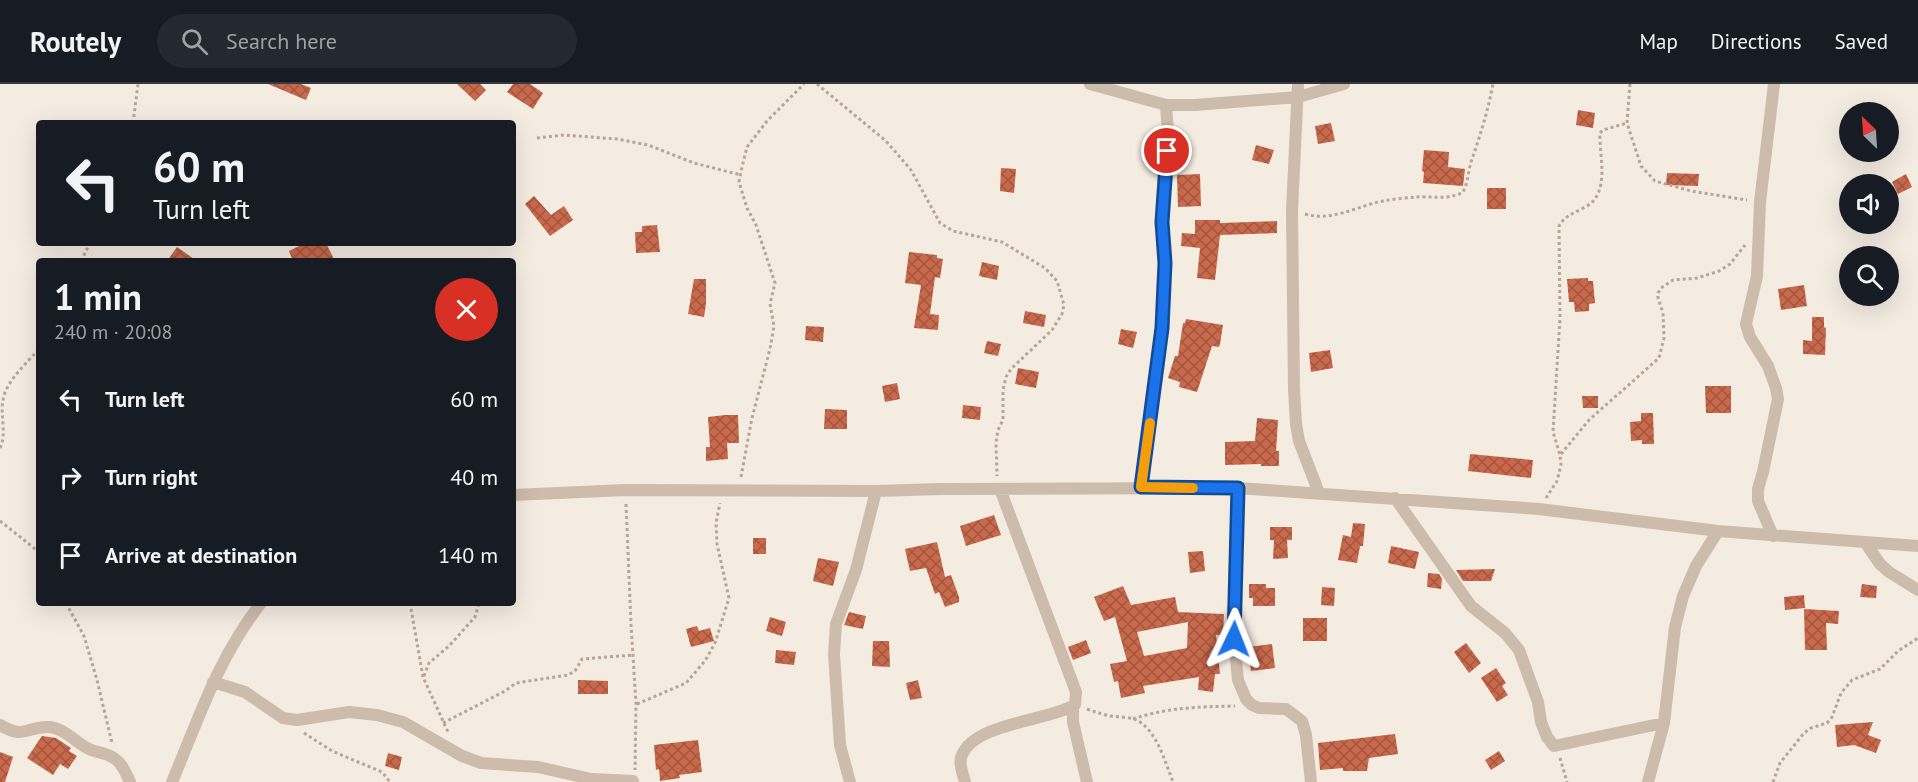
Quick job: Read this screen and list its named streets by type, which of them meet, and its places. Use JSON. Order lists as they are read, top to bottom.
{
  "north": "top left",
  "page": {
    "header": "Routely",
    "search": "Search here",
    "nav": ["Map", "Directions", "Saved"],
    "turn": ["60 m", "Turn left"],
    "heading": ["1 min", "240 m · 20:08"],
    "list": [
      {
        "name": "Turn left",
        "value": "60 m"
      },
      {
        "name": "Turn right",
        "value": "40 m"
      },
      {
        "name": "Arrive at destination",
        "value": "140 m"
      }
    ]
  }
}
